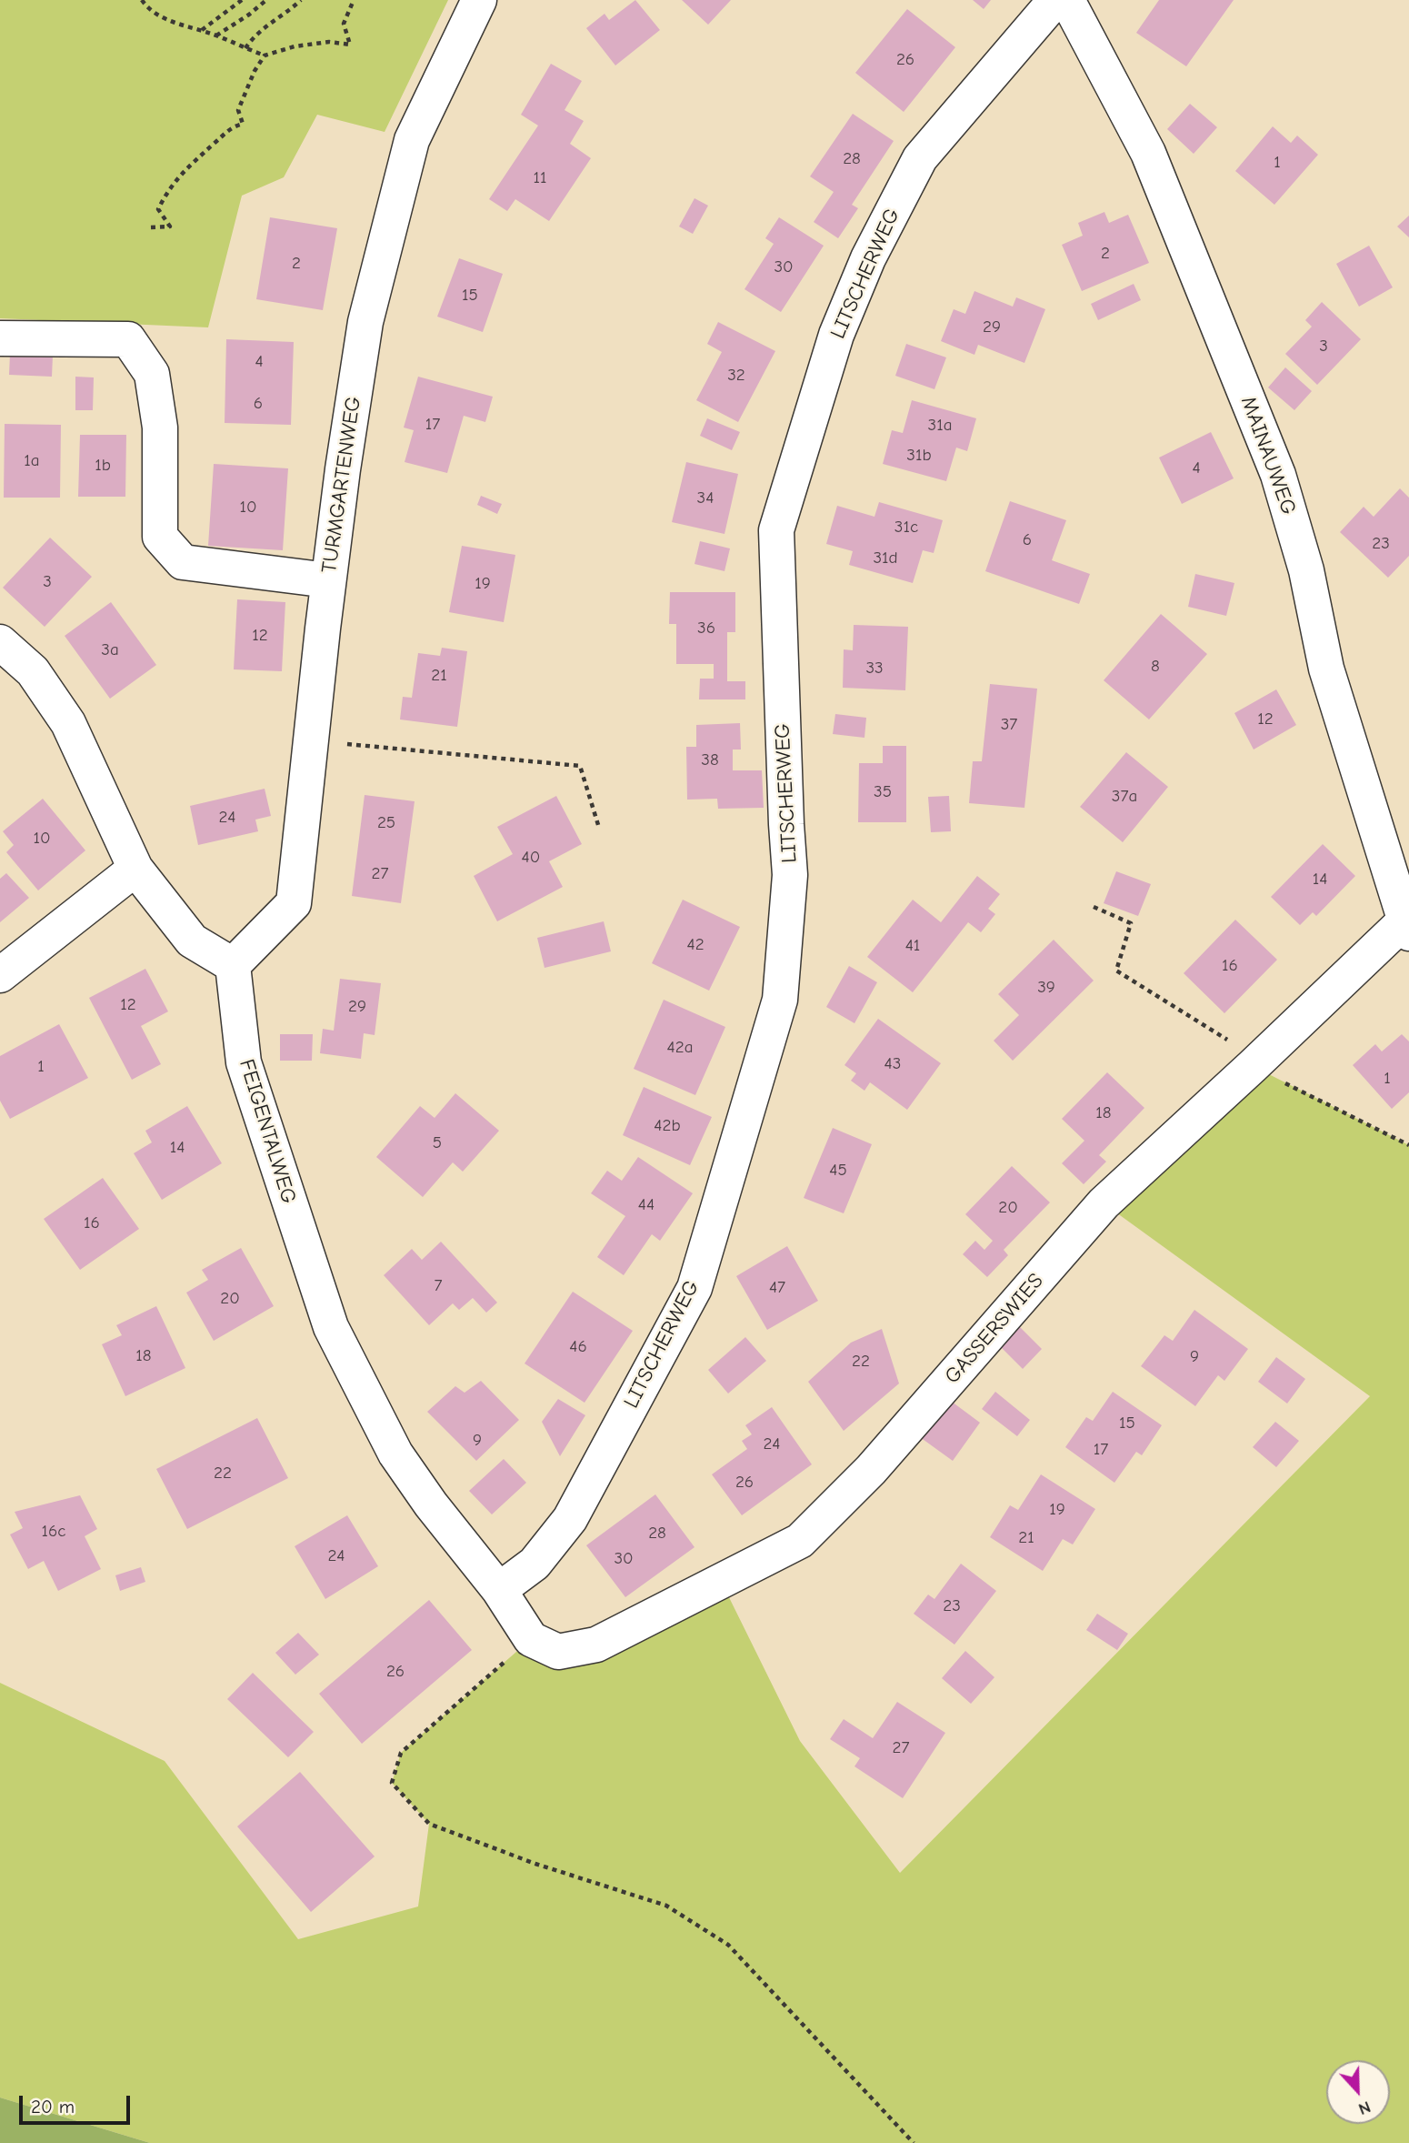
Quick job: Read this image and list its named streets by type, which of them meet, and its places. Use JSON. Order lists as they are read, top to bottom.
{
  "streets": {
    "street": [
      "LITSCHERWEG",
      "MAINAUWEG",
      "TURMGARTENWEG",
      "FEIGENTALWEG",
      "GASSERSWIES"
    ]
  },
  "crossings": [
    ["LITSCHERWEG", "FEIGENTALWEG"],
    ["MAINAUWEG", "GASSERSWIES"],
    ["TURMGARTENWEG", "FEIGENTALWEG"],
    ["FEIGENTALWEG", "GASSERSWIES"]
  ],
  "house_numbers": [
    "26",
    "28",
    "1",
    "11",
    "2",
    "2",
    "30",
    "15",
    "29",
    "3",
    "4",
    "32",
    "6",
    "17",
    "31a",
    "31b",
    "1a",
    "1b",
    "4",
    "34",
    "10",
    "31c",
    "6",
    "23",
    "31d",
    "3",
    "19",
    "36",
    "12",
    "3a",
    "8",
    "33",
    "21",
    "12",
    "37",
    "38",
    "35",
    "37a",
    "24",
    "25",
    "10",
    "40",
    "27",
    "14",
    "42",
    "41",
    "16",
    "39",
    "12",
    "29",
    "42a",
    "43",
    "1",
    "1",
    "18",
    "42b",
    "5",
    "14",
    "45",
    "44",
    "20",
    "16",
    "7",
    "47",
    "20",
    "46",
    "18",
    "9",
    "22",
    "15",
    "9",
    "24",
    "17",
    "22",
    "26",
    "19",
    "16c",
    "28",
    "21",
    "24",
    "30",
    "23",
    "26",
    "27"
  ],
  "scale_bar": "20 m",
  "north": "bottom"
}
